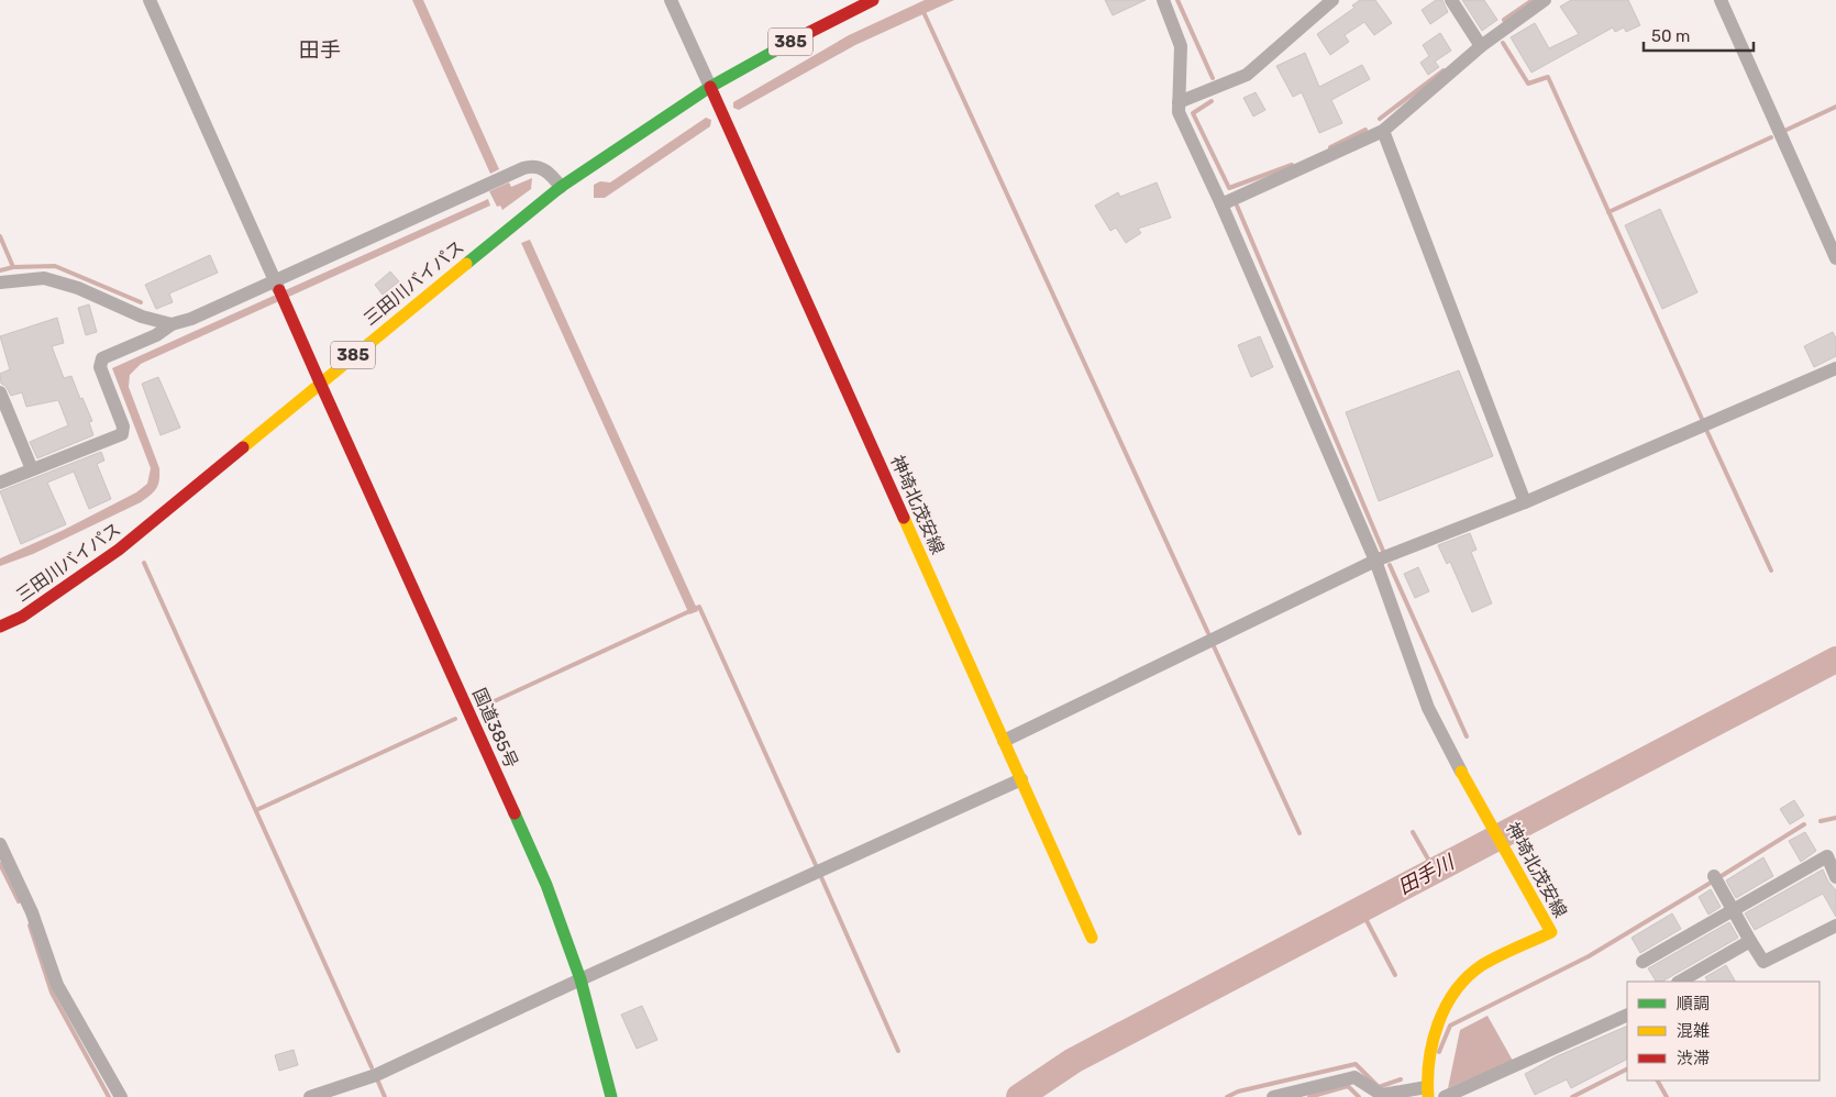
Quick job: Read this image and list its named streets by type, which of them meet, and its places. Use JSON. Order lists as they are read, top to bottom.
{
  "streets": {
    "main road": [
      "385",
      "三田川バイパス",
      "神埼北茂安線",
      "国道385号"
    ]
  },
  "crossings": [
    ["三田川バイパス", "神埼北茂安線"],
    ["三田川バイパス", "国道385号"]
  ],
  "districts": ["田手"],
  "water": ["田手川"],
  "legend": ["順調", "混雑", "渋滞"],
  "scale_bar": "50 m"
}
